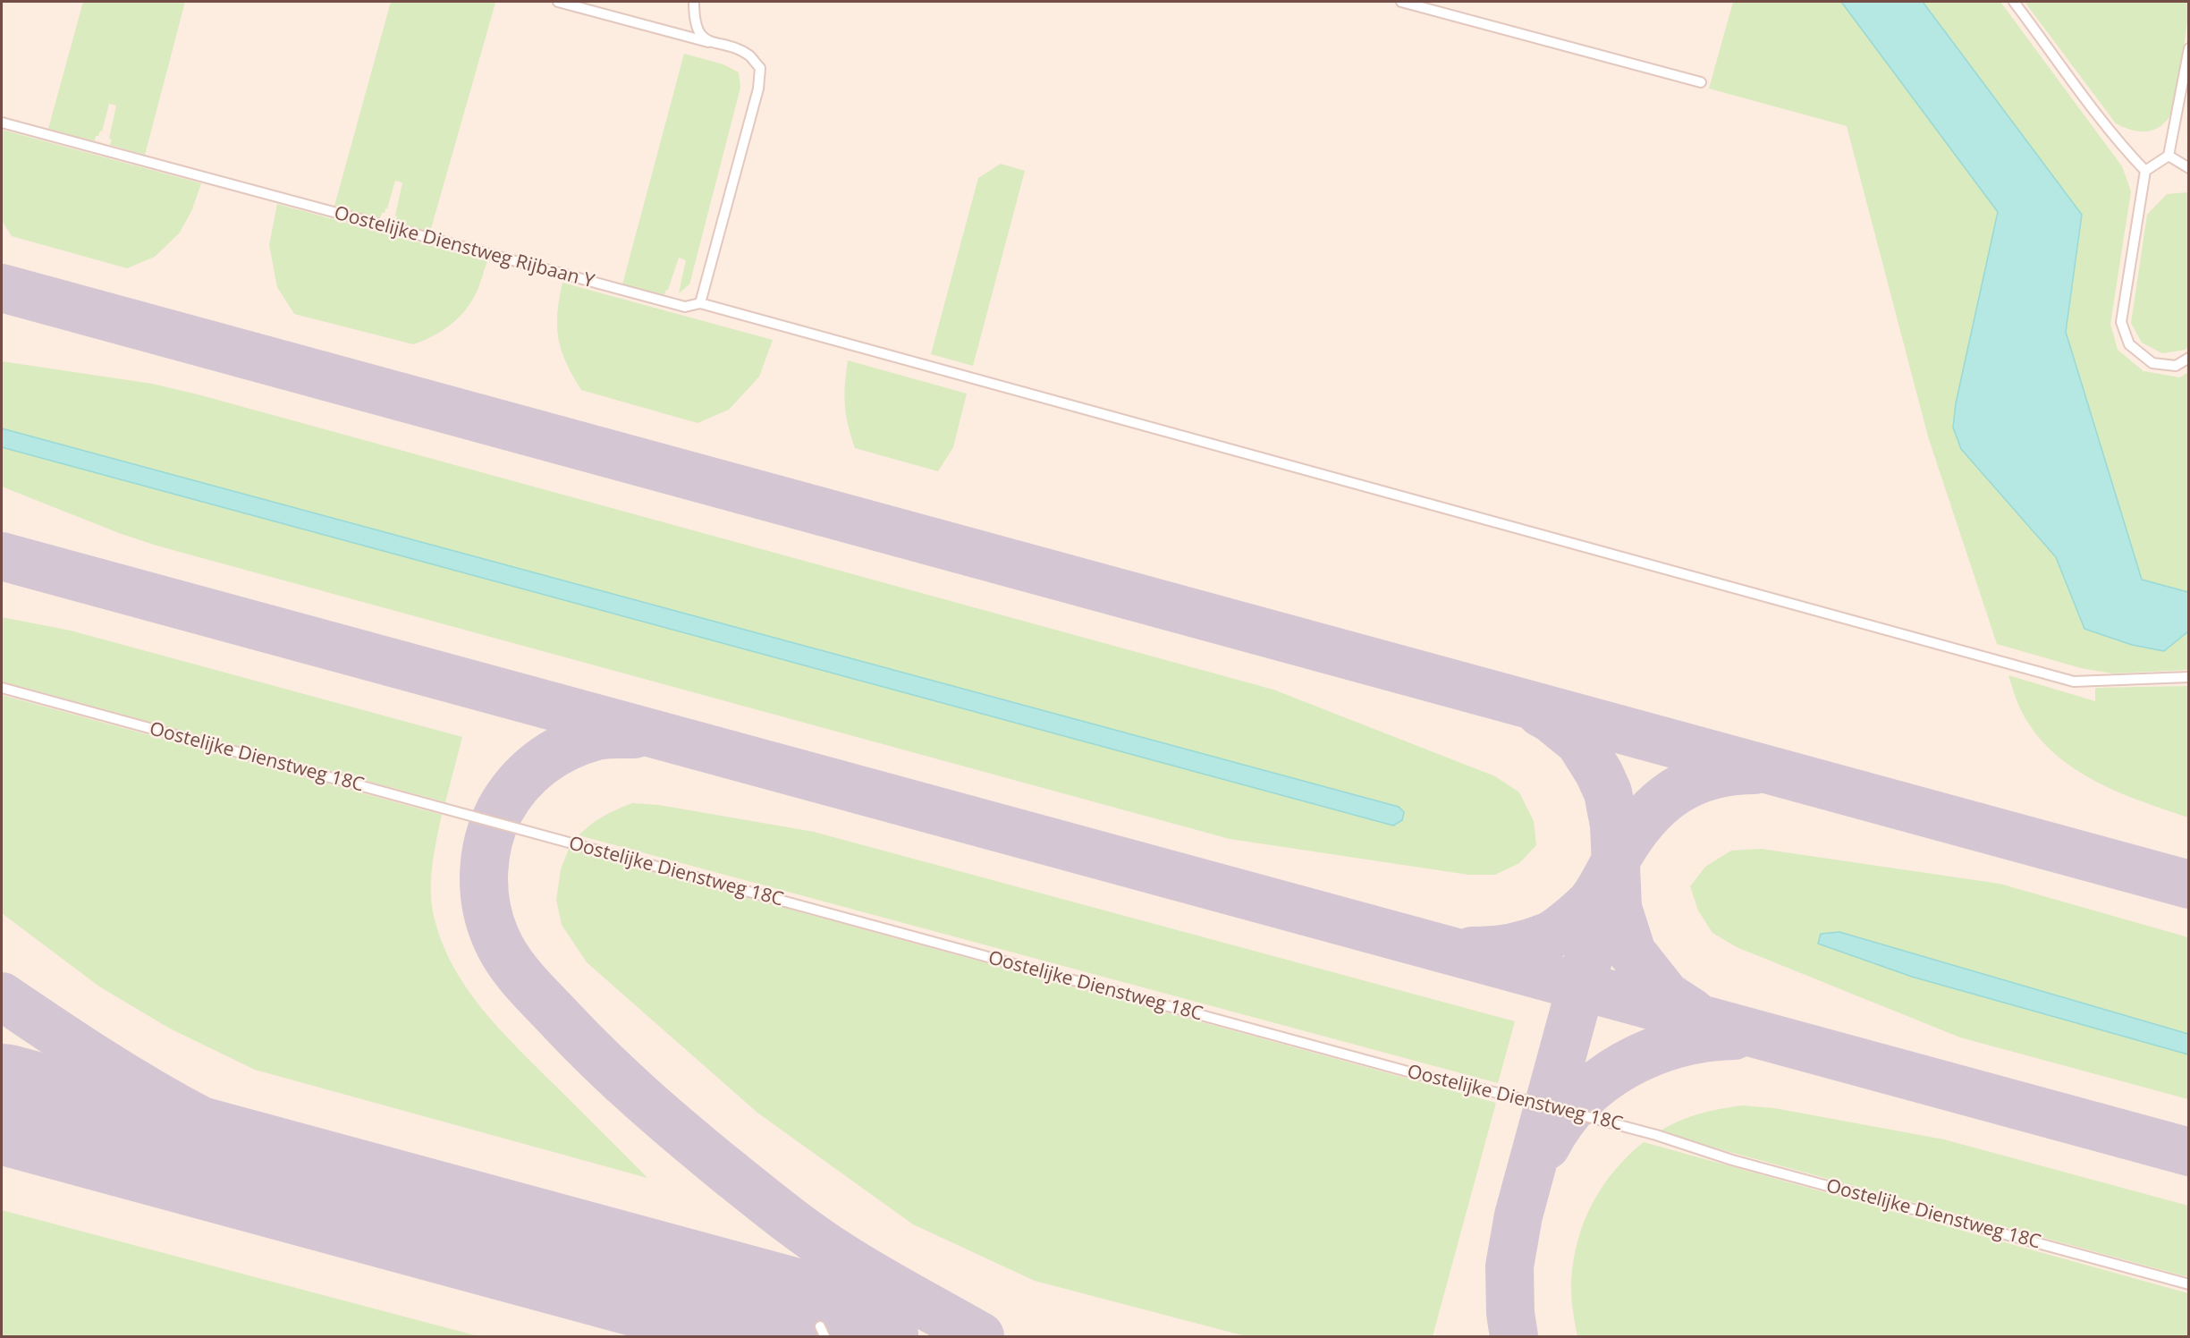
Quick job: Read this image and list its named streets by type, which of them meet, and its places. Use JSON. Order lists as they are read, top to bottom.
{
  "streets": {
    "lane": ["Oostelijke Dienstweg Rijbaan Y", "Oostelijke Dienstweg 18C"]
  }
}
